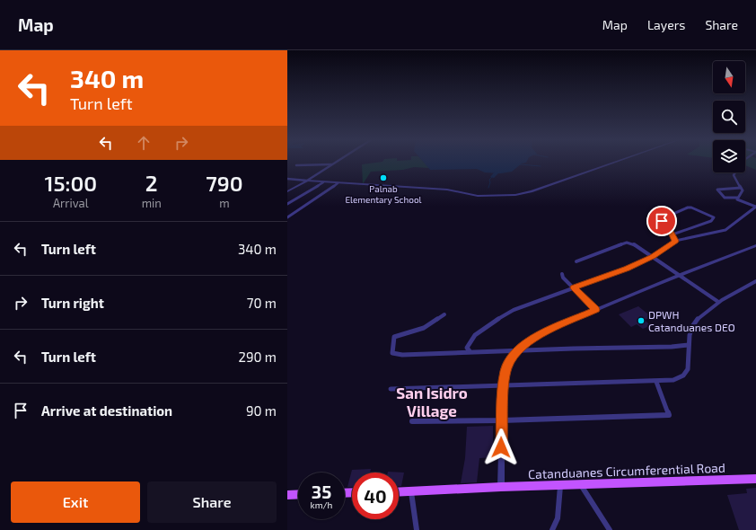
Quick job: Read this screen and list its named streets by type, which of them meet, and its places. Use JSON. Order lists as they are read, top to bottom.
{
  "streets": {
    "main road": ["Catanduanes Circumferential Road"]
  },
  "districts": ["San Isidro Village"],
  "places": ["Palnab Elementary School", "DPWH Catanduanes DEO"],
  "north": "bottom",
  "page": {
    "header": "Map",
    "nav": ["Map", "Layers", "Share"],
    "turn": ["340 m", "Turn left"],
    "eta": [
      "15:00",
      "Arrival",
      "2",
      "min",
      "790",
      "m"
    ],
    "list": [
      {
        "name": "Turn left",
        "value": "340 m"
      },
      {
        "name": "Turn right",
        "value": "70 m"
      },
      {
        "name": "Turn left",
        "value": "290 m"
      },
      {
        "name": "Arrive at destination",
        "value": "90 m"
      }
    ],
    "speed": "35 km/h",
    "limit": "40",
    "buttons": ["Exit", "Share"]
  }
}
